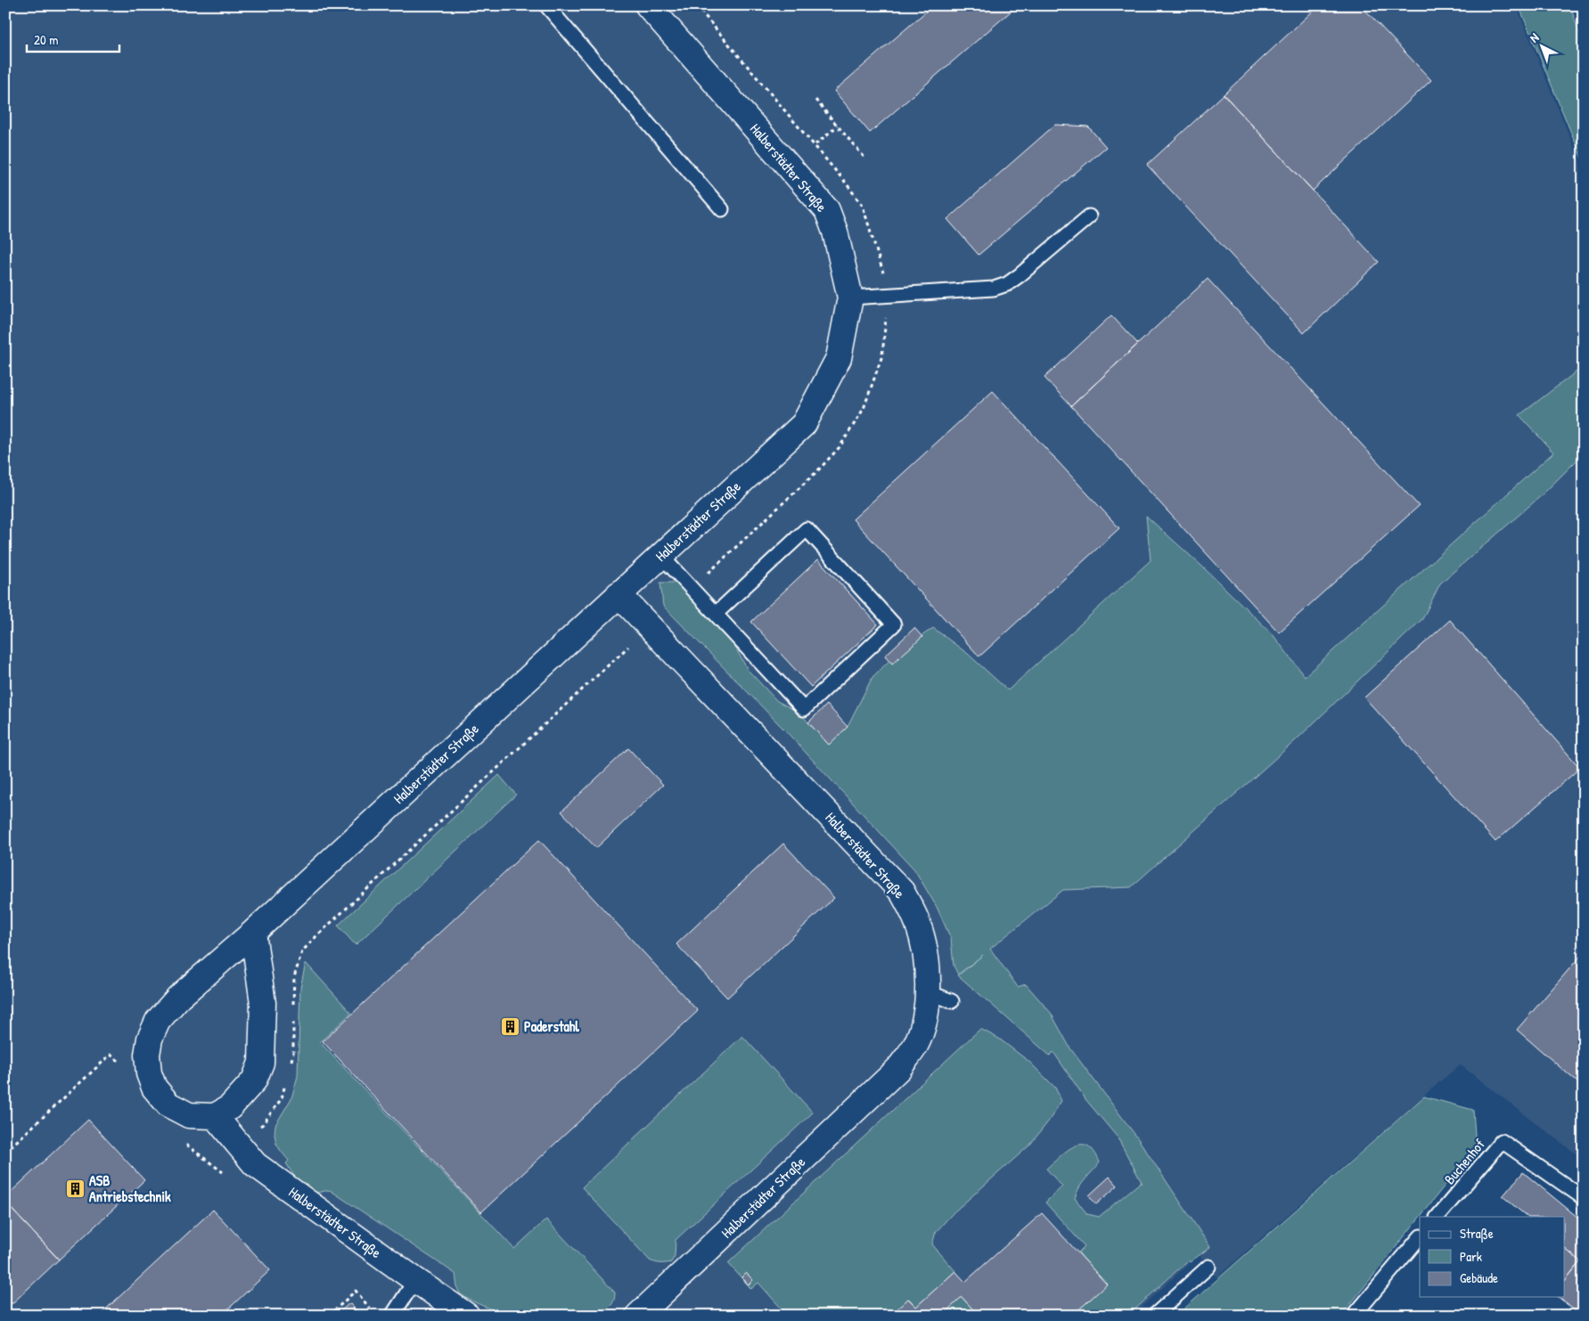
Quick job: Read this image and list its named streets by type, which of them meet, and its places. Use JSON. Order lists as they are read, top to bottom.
{
  "streets": {
    "street": ["Halberstädter Straße"],
    "lane": ["Buchenhof"]
  },
  "places": {
    "building": ["Paderstahl", "ASB Antriebstechnik"]
  },
  "legend": ["Straße", "Park", "Gebäude"],
  "scale_bar": "20 m",
  "north": "top left"
}
